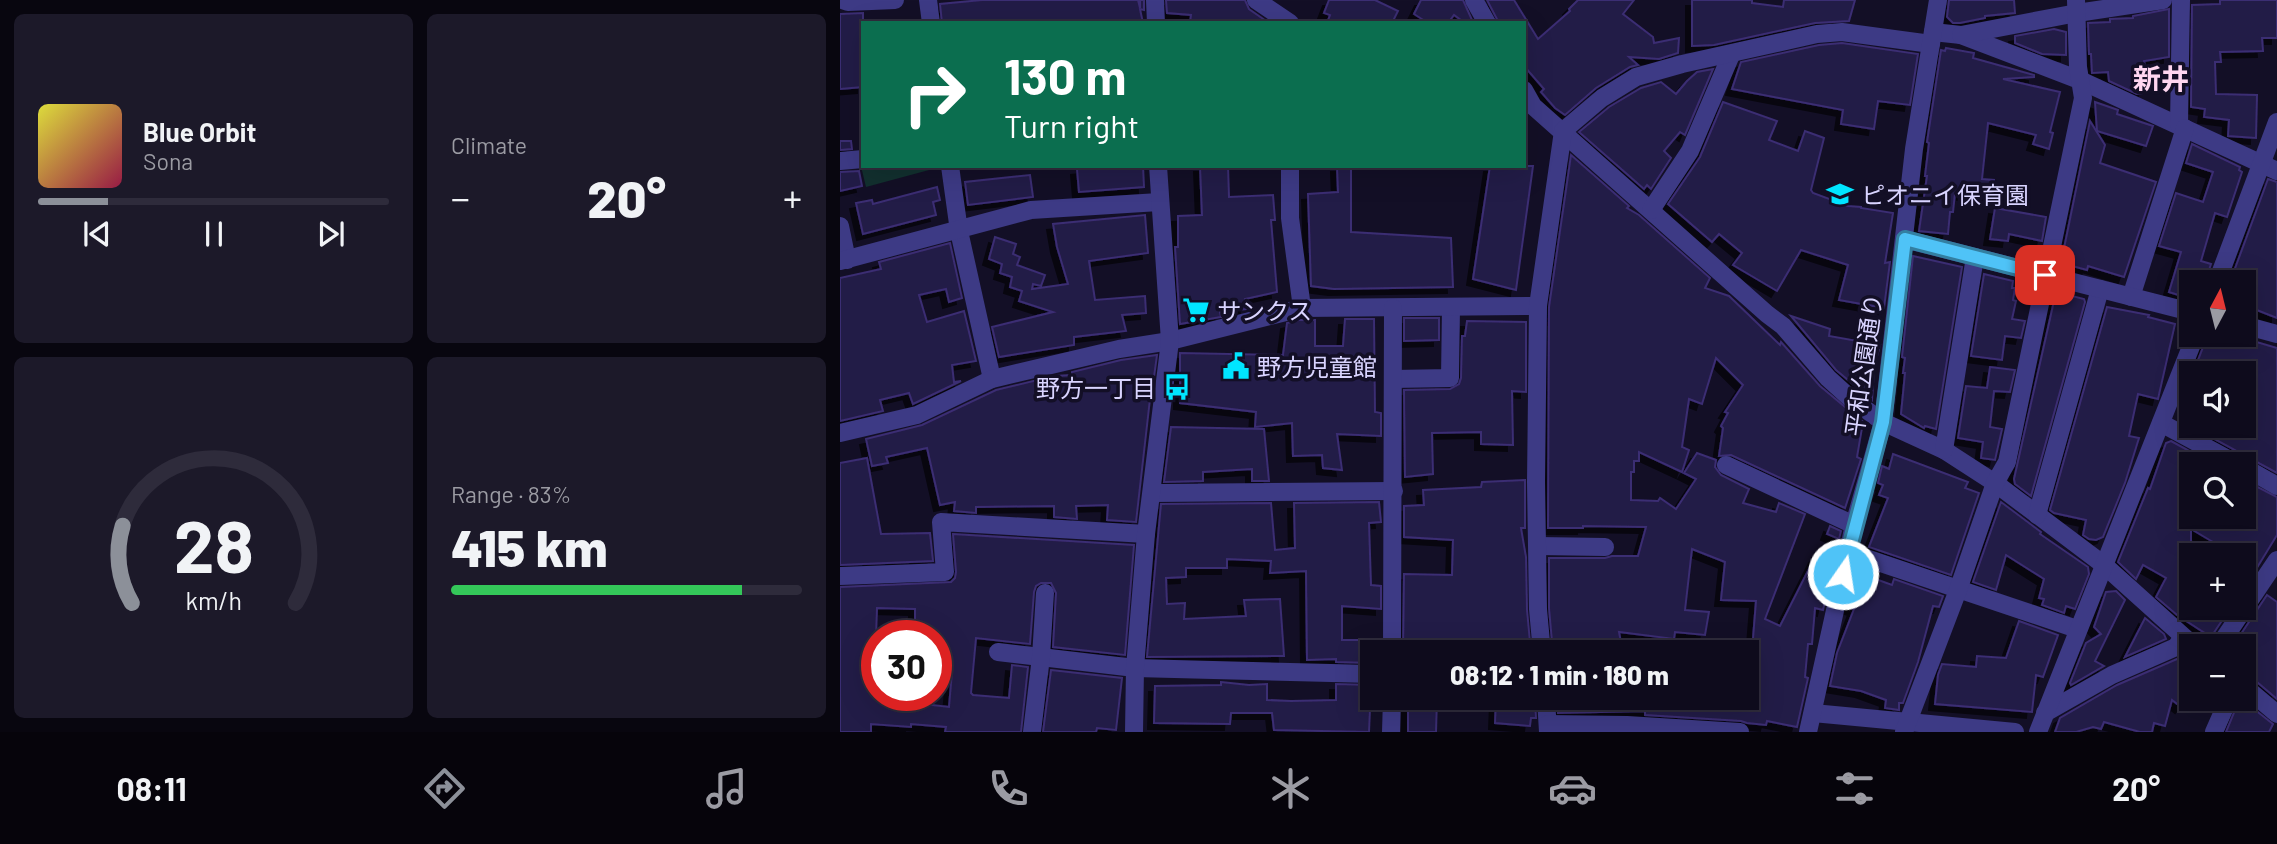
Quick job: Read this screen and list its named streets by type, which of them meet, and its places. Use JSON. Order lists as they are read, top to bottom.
{
  "streets": {
    "street": ["平和公園通り"]
  },
  "districts": ["新井"],
  "places": {
    "school or university": ["ピオニイ保育園"],
    "supermarket": ["サンクス"],
    "public building": ["野方児童館"],
    "bus stop": ["野方一丁目"]
  },
  "north": "top",
  "page": {
    "tile": [
      "Climate",
      ["Range · 83%", "415 km"]
    ],
    "turn": ["130 m", "Turn right"],
    "song": ["Blue Orbit", "Sona"],
    "heat": ["−", "20°", "+"],
    "map_buttons": ["+", "−"],
    "limit": "30",
    "trip": "08:12 · 1 min · 180 m",
    "tabs": ["08:11", "20°"],
    "gauge": ["28", "km/h"]
  }
}
